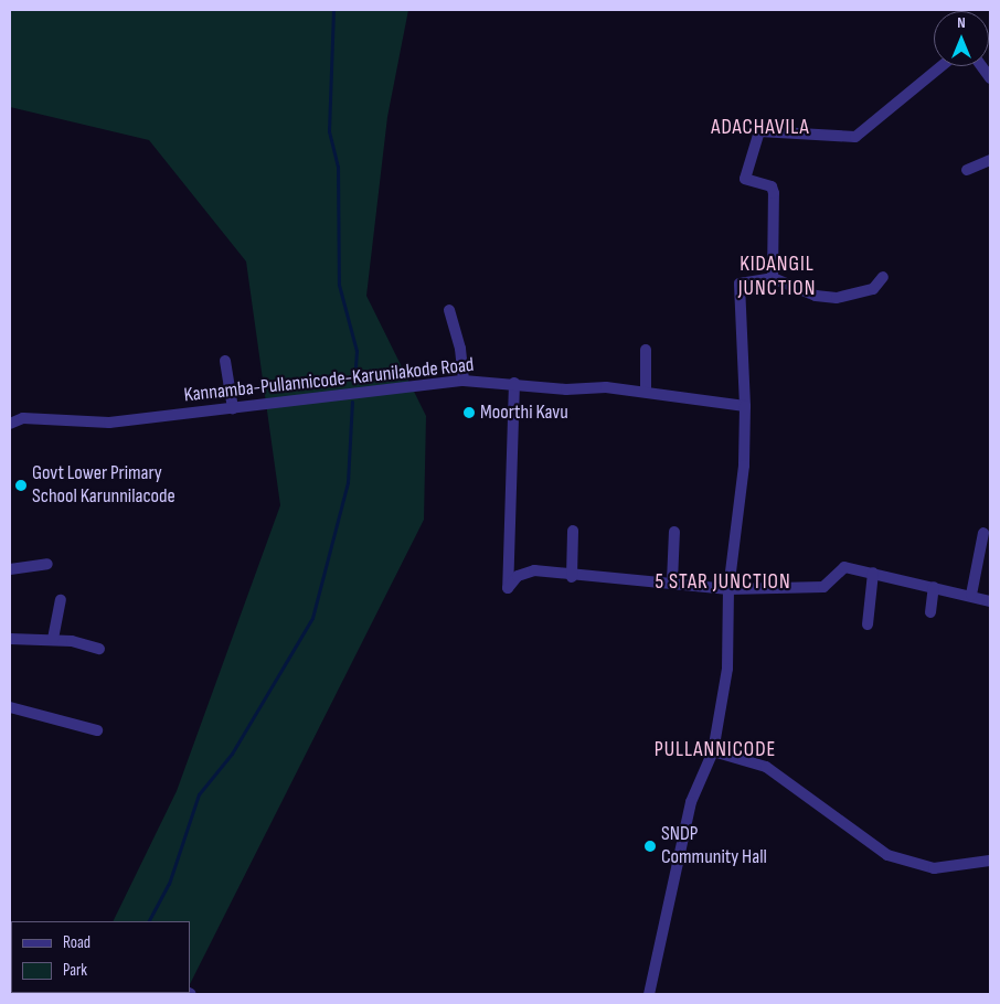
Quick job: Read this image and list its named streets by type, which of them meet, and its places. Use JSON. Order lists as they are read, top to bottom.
{
  "streets": {
    "street": ["Kannamba-Pullannicode-Karunilakode Road"]
  },
  "districts": [
    "ADACHAVILA",
    "KIDANGIL JUNCTION",
    "5 STAR JUNCTION",
    "PULLANNICODE"
  ],
  "places": ["Moorthi Kavu", "Govt Lower Primary School Karunnilacode", "SNDP Community Hall"],
  "legend": ["Road", "Park"],
  "north": "top"
}
